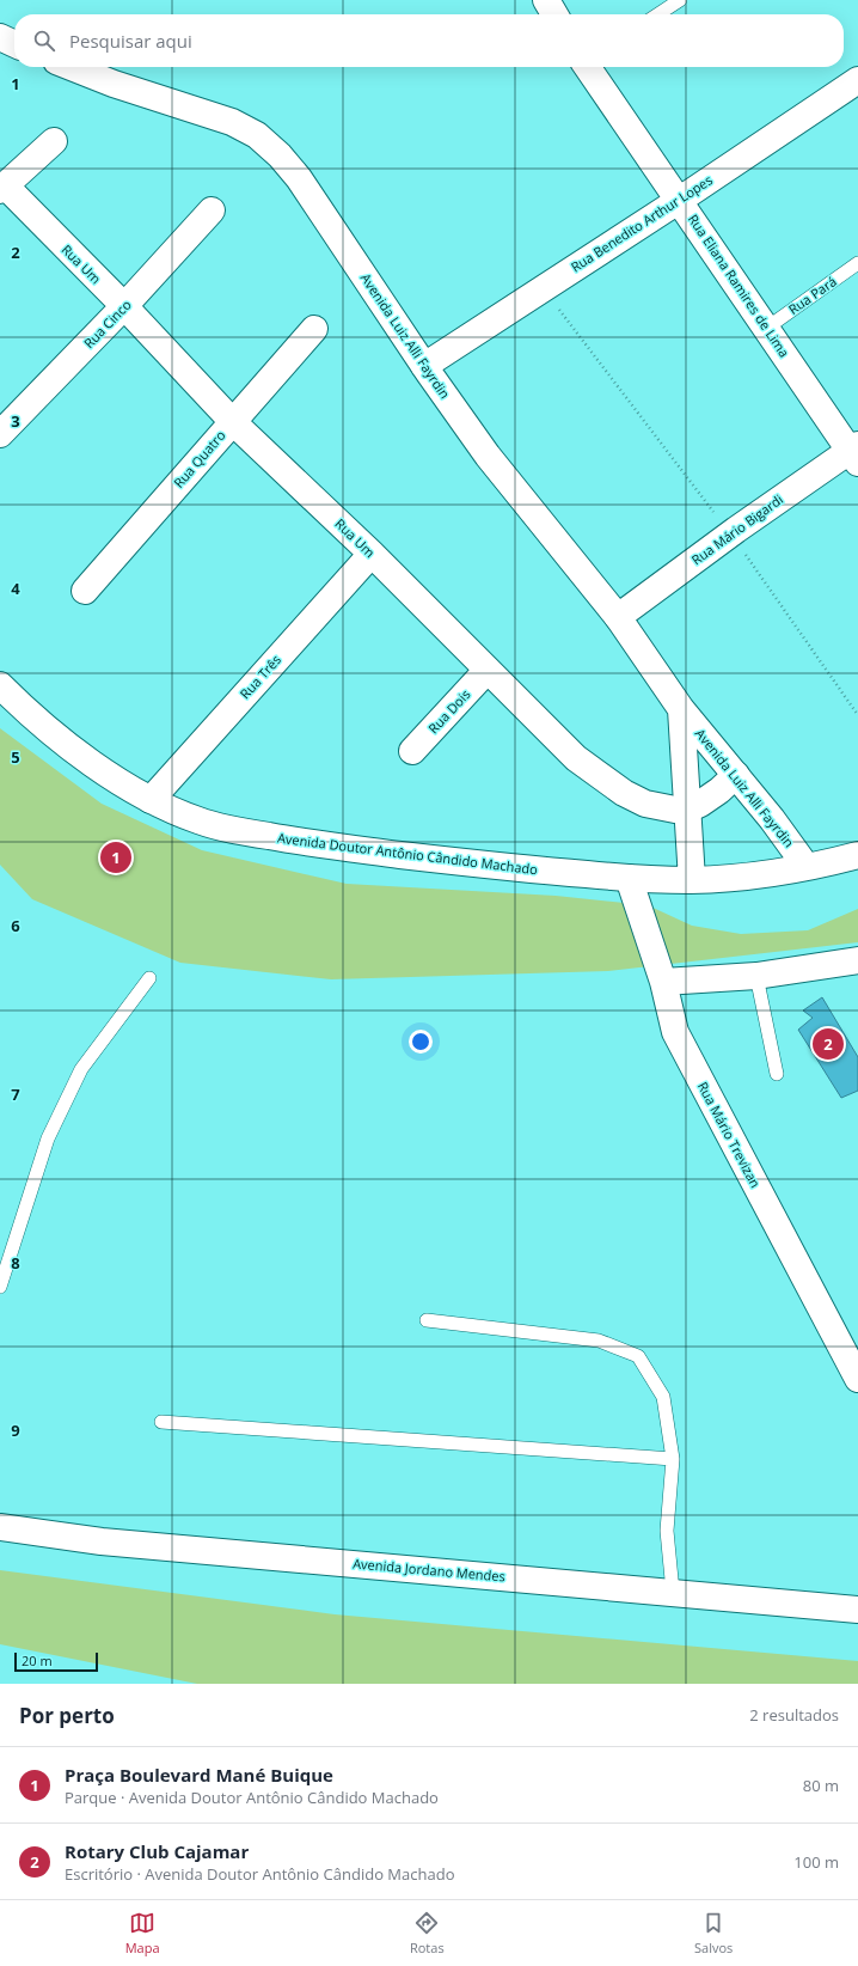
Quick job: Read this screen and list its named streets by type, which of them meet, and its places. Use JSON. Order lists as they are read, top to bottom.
{
  "streets": {
    "street": [
      "Rua Benedito Arthur Lopes",
      "Rua Um",
      "Rua Eliana Ramires de Lima",
      "Rua Cinco",
      "Avenida Luiz Alli Fayrdin",
      "Rua Quatro",
      "Rua Mário Bigardi",
      "Rua Três",
      "Rua Dois",
      "Avenida Doutor Antônio Cândido Machado",
      "Rua Mário Trevizan",
      "Avenida Jordano Mendes"
    ],
    "lane": ["Rua Pará"]
  },
  "crossings": [
    ["Rua Benedito Arthur Lopes", "Rua Eliana Ramires de Lima"],
    ["Rua Benedito Arthur Lopes", "Avenida Luiz Alli Fayrdin"],
    ["Rua Um", "Rua Cinco"],
    ["Rua Um", "Avenida Luiz Alli Fayrdin"],
    ["Rua Um", "Rua Quatro"],
    ["Rua Um", "Rua Três"],
    ["Rua Um", "Rua Dois"],
    ["Rua Eliana Ramires de Lima", "Rua Pará"],
    ["Rua Eliana Ramires de Lima", "Rua Mário Bigardi"],
    ["Avenida Luiz Alli Fayrdin", "Rua Mário Bigardi"],
    ["Avenida Luiz Alli Fayrdin", "Avenida Doutor Antônio Cândido Machado"],
    ["Rua Três", "Avenida Doutor Antônio Cândido Machado"],
    ["Avenida Doutor Antônio Cândido Machado", "Rua Mário Trevizan"]
  ],
  "scale_bar": "20 m",
  "page": {
    "search": "Pesquisar aqui",
    "pins": ["1", "2"],
    "scale": "20 m",
    "heading": ["Por perto", "2 resultados"],
    "list": [
      {
        "mark": "1",
        "name": "Praça Boulevard Mané Buique",
        "note": "Parque · Avenida Doutor Antônio Cândido Machado",
        "value": "80 m"
      },
      {
        "mark": "2",
        "name": "Rotary Club Cajamar",
        "note": "Escritório · Avenida Doutor Antônio Cândido Machado",
        "value": "100 m"
      }
    ],
    "nav": ["Mapa", "Rotas", "Salvos"]
  },
  "grid": {
    "rows": [
      "1",
      "2",
      "3",
      "4",
      "5",
      "6",
      "7",
      "8",
      "9"
    ]
  }
}
